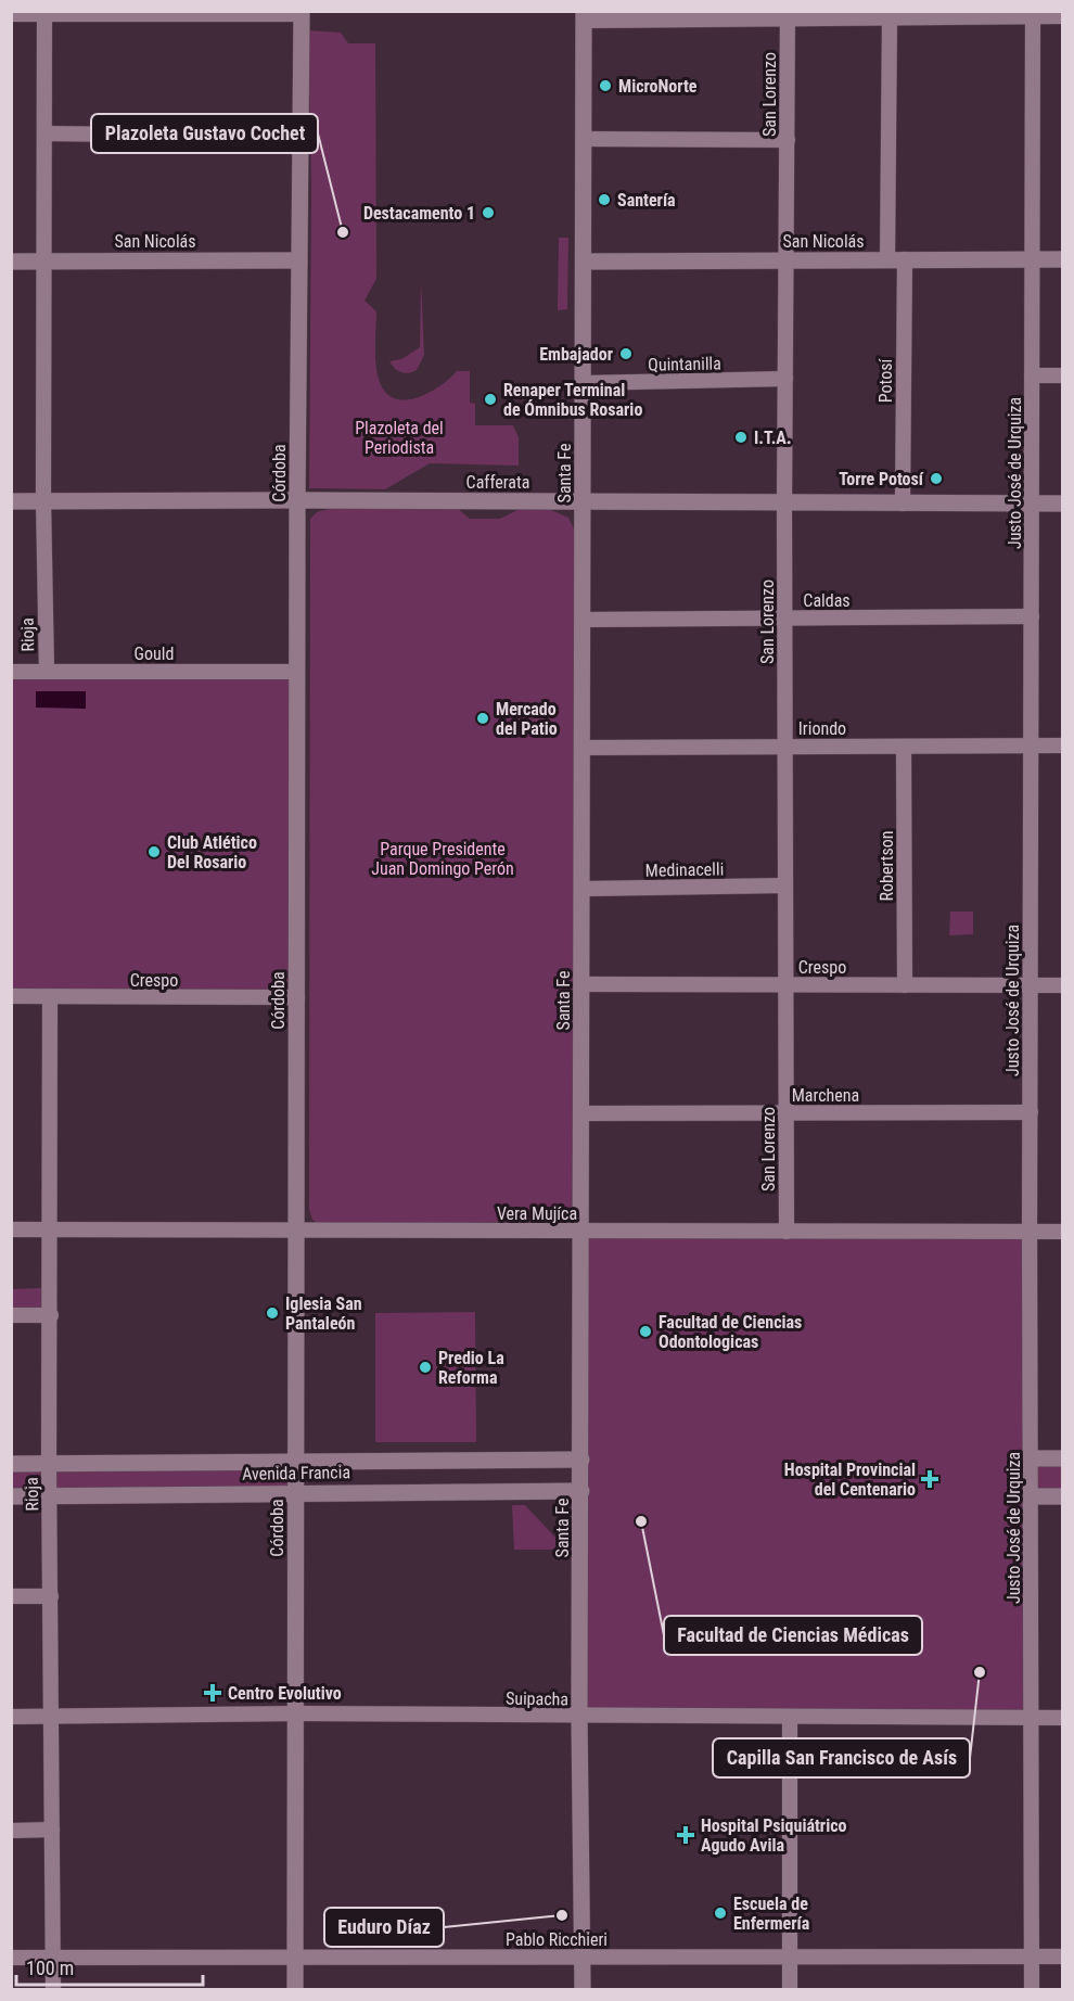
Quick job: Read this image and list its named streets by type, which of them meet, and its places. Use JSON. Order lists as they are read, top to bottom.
{
  "streets": {
    "main road": [
      "San Nicolás",
      "Córdoba",
      "Santa Fe",
      "Cafferata",
      "Avenida Francia"
    ],
    "street": [
      "San Lorenzo",
      "Quintanilla",
      "Potosí",
      "Justo José de Urquiza",
      "Caldas",
      "Rioja",
      "Gould",
      "Iriondo",
      "Robertson",
      "Medinacelli",
      "Crespo",
      "Marchena",
      "Vera Mujíca",
      "Suipacha",
      "Pablo Ricchieri"
    ]
  },
  "crossings": [
    ["San Lorenzo", "San Nicolás"],
    ["San Lorenzo", "Quintanilla"],
    ["San Lorenzo", "Cafferata"],
    ["San Lorenzo", "Caldas"],
    ["San Lorenzo", "Iriondo"],
    ["San Lorenzo", "Medinacelli"],
    ["San Lorenzo", "Crespo"],
    ["San Lorenzo", "Marchena"],
    ["San Lorenzo", "Vera Mujíca"],
    ["San Nicolás", "Potosí"],
    ["San Nicolás", "Córdoba"],
    ["San Nicolás", "Santa Fe"],
    ["San Nicolás", "Justo José de Urquiza"],
    ["San Nicolás", "Rioja"],
    ["Quintanilla", "Santa Fe"],
    ["Potosí", "Cafferata"],
    ["Córdoba", "Cafferata"],
    ["Córdoba", "Gould"],
    ["Córdoba", "Crespo"],
    ["Córdoba", "Vera Mujíca"],
    ["Córdoba", "Avenida Francia"],
    ["Córdoba", "Suipacha"],
    ["Córdoba", "Pablo Ricchieri"],
    ["Santa Fe", "Cafferata"],
    ["Santa Fe", "Caldas"],
    ["Santa Fe", "Iriondo"],
    ["Santa Fe", "Medinacelli"],
    ["Santa Fe", "Crespo"],
    ["Santa Fe", "Marchena"],
    ["Santa Fe", "Vera Mujíca"],
    ["Santa Fe", "Avenida Francia"],
    ["Santa Fe", "Suipacha"],
    ["Santa Fe", "Pablo Ricchieri"],
    ["Justo José de Urquiza", "Cafferata"],
    ["Justo José de Urquiza", "Caldas"],
    ["Justo José de Urquiza", "Iriondo"],
    ["Justo José de Urquiza", "Crespo"],
    ["Justo José de Urquiza", "Marchena"],
    ["Justo José de Urquiza", "Vera Mujíca"],
    ["Justo José de Urquiza", "Suipacha"],
    ["Justo José de Urquiza", "Pablo Ricchieri"],
    ["Cafferata", "Rioja"],
    ["Rioja", "Gould"],
    ["Rioja", "Crespo"],
    ["Rioja", "Vera Mujíca"],
    ["Rioja", "Avenida Francia"],
    ["Rioja", "Suipacha"],
    ["Rioja", "Pablo Ricchieri"],
    ["Iriondo", "Robertson"],
    ["Robertson", "Crespo"]
  ],
  "parks": ["Plazoleta del Periodista", "Parque Presidente Juan Domingo Perón"],
  "places": {
    "other": [
      "MicroNorte",
      "Santería",
      "Destacamento 1",
      "Plazoleta Gustavo Cochet",
      "Embajador",
      "Renaper Terminal de Ómnibus Rosario",
      "I.T.A.",
      "Torre Potosí",
      "Mercado del Patio",
      "Club Atlético Del Rosario",
      "Iglesia San Pantaleón",
      "Facultad de Ciencias Odontologicas",
      "Predio La Reforma",
      "Facultad de Ciencias Médicas",
      "Capilla San Francisco de Asís",
      "Escuela de Enfermería",
      "Euduro Díaz"
    ],
    "health": ["Hospital Provincial del Centenario", "Centro Evolutivo", "Hospital Psiquiátrico Agudo Avila"]
  },
  "scale_bar": "100 m"
}
